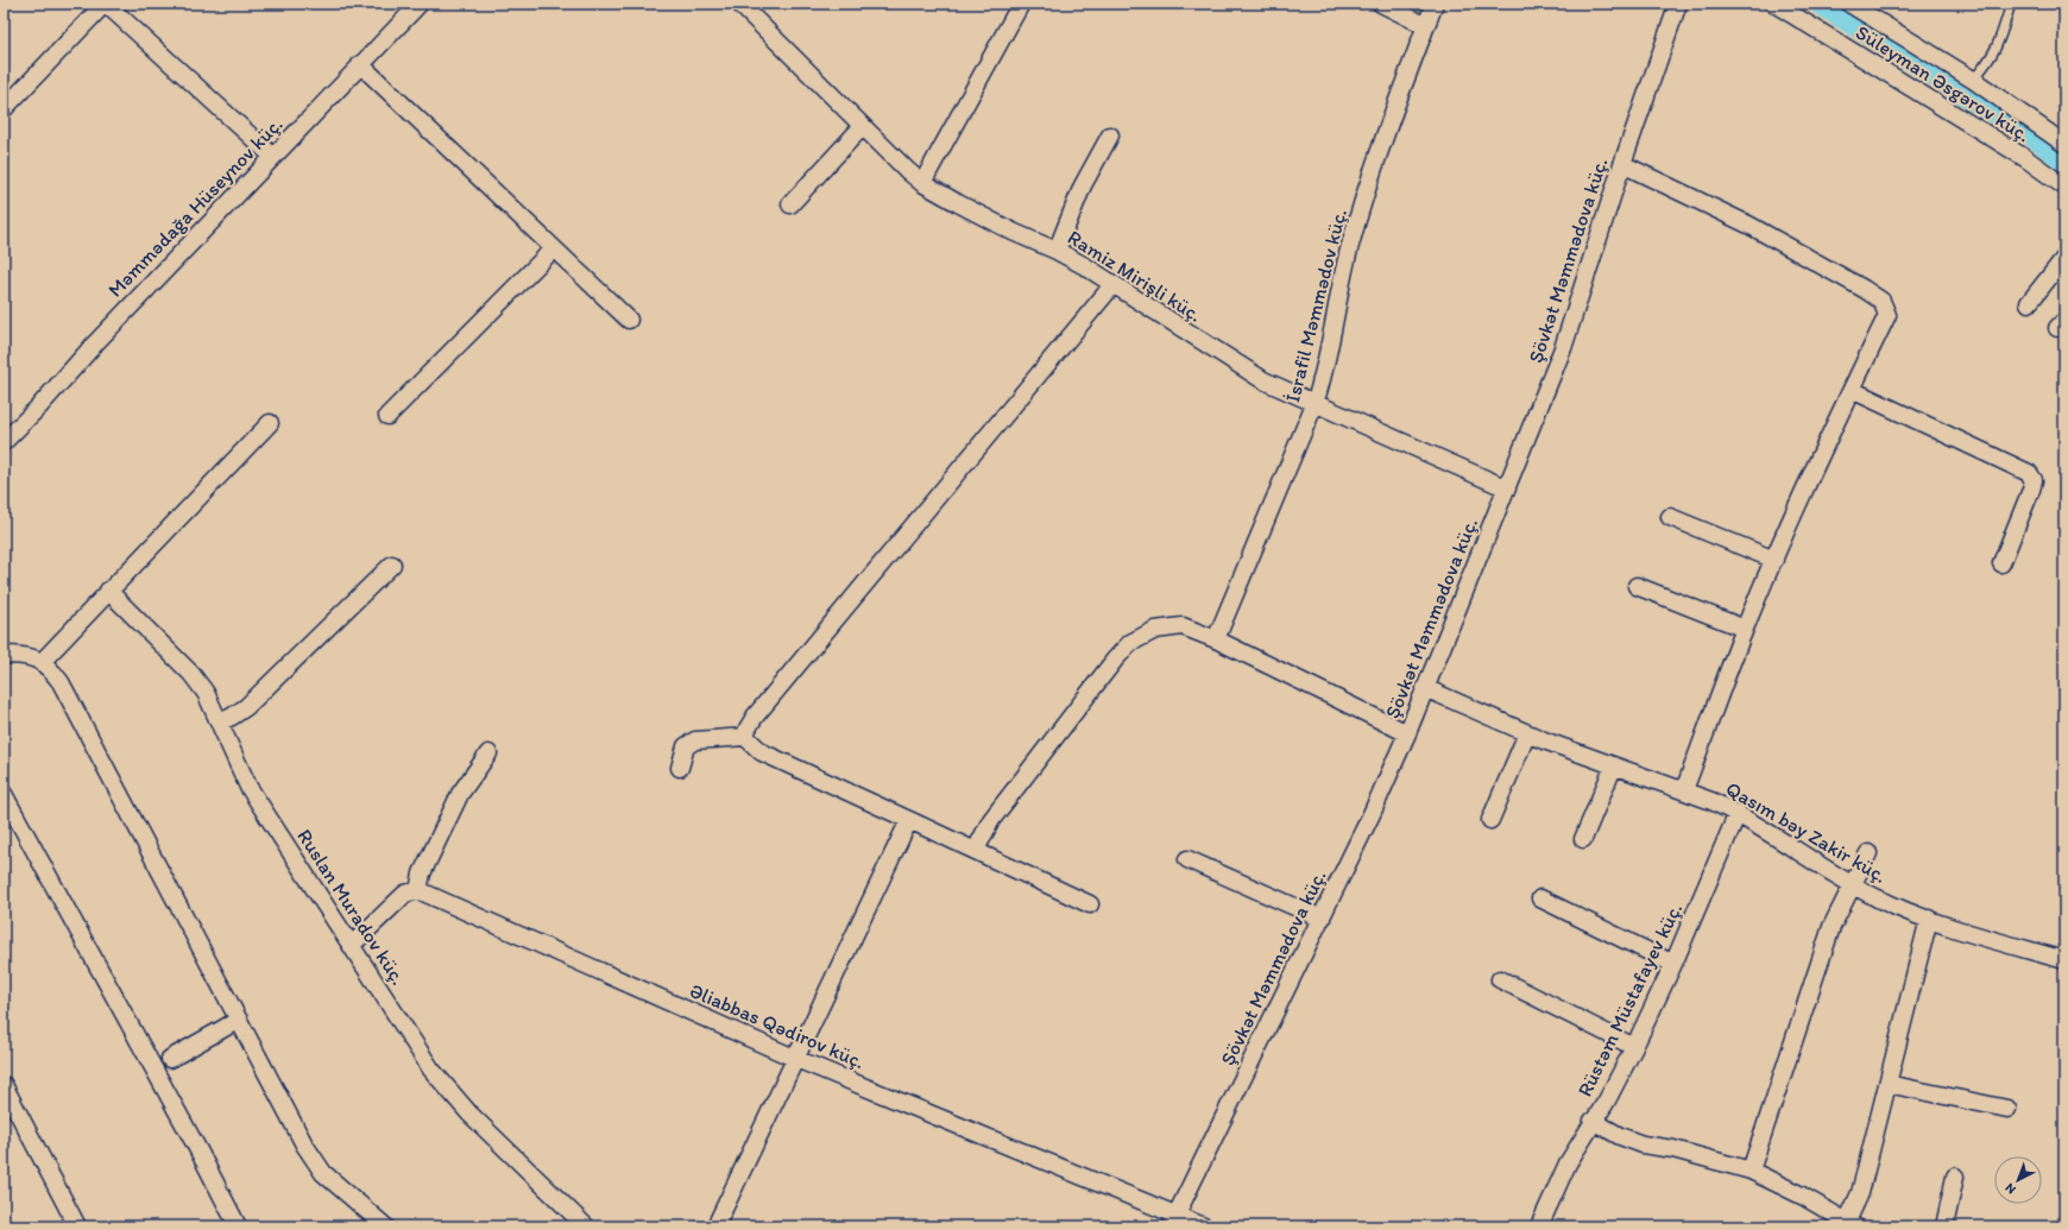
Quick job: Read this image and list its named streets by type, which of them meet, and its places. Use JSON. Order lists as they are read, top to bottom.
{
  "streets": {
    "street": [
      "Süleyman Əsgərov küç.",
      "Məmmədağa Hüseynov küç.",
      "Şövkət Məmmədova küç.",
      "Ramiz Mirişli küç.",
      "İsrafil Məmmədov küç.",
      "Qasım bəy Zakir küç.",
      "Ruslan Muradov küç.",
      "Rüstəm Müstafayev küç.",
      "Əliabbas Qədirov küç."
    ]
  },
  "crossings": [
    ["Şövkət Məmmədova küç.", "Ramiz Mirişli küç."],
    ["Şövkət Məmmədova küç.", "Qasım bəy Zakir küç."],
    ["Şövkət Məmmədova küç.", "Əliabbas Qədirov küç."],
    ["Ramiz Mirişli küç.", "İsrafil Məmmədov küç."],
    ["Qasım bəy Zakir küç.", "Rüstəm Müstafayev küç."]
  ],
  "north": "bottom left"
}
